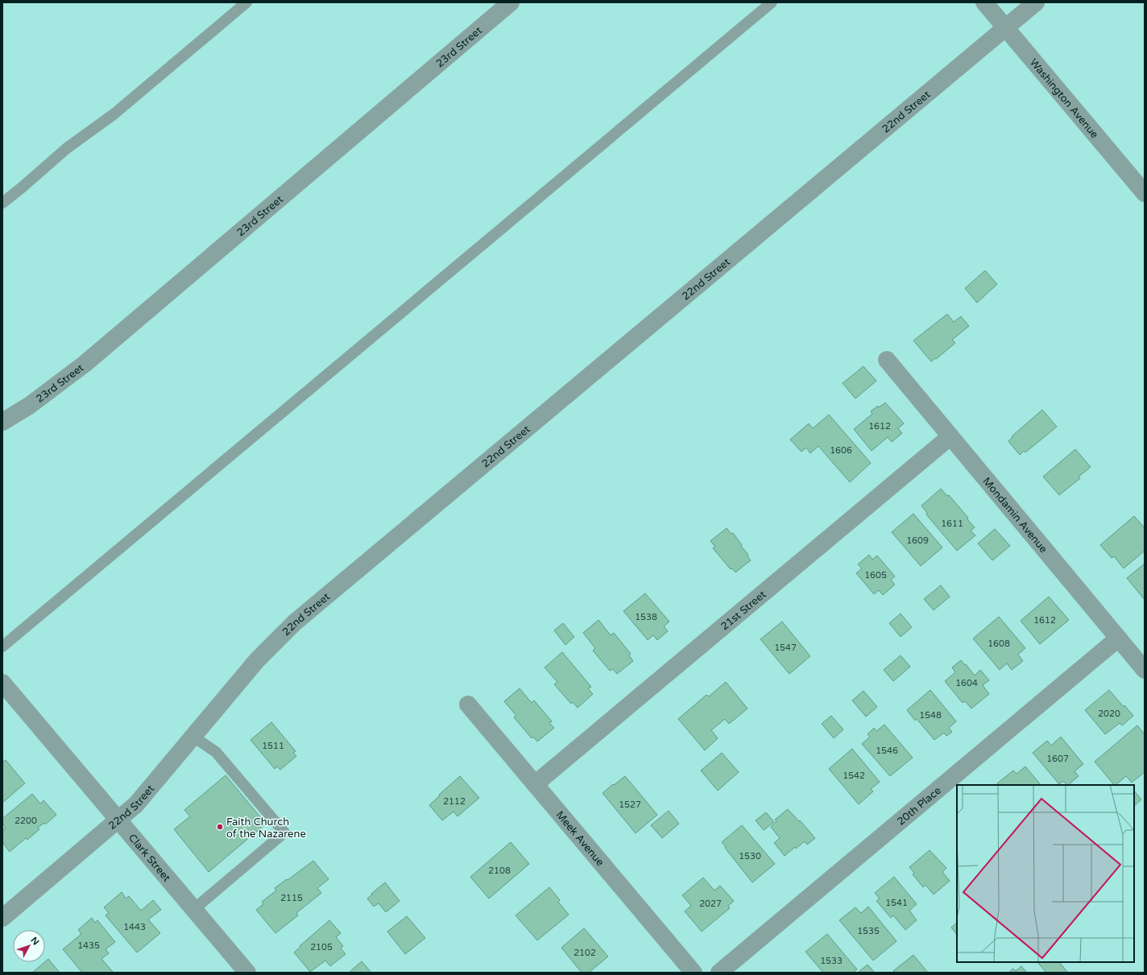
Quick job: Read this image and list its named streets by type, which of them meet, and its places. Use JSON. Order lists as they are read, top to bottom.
{
  "streets": {
    "street": [
      "23rd Street",
      "Washington Avenue",
      "22nd Street",
      "Mondamin Avenue",
      "21st Street",
      "20th Place",
      "Meek Avenue",
      "Clark Street"
    ]
  },
  "crossings": [
    ["Washington Avenue", "22nd Street"],
    ["22nd Street", "Clark Street"],
    ["Mondamin Avenue", "21st Street"],
    ["Mondamin Avenue", "20th Place"],
    ["21st Street", "Meek Avenue"]
  ],
  "places": ["Faith Church of the Nazarene"],
  "house_numbers": [
    "1612",
    "1606",
    "1611",
    "1609",
    "1605",
    "1538",
    "1612",
    "1608",
    "1547",
    "1604",
    "2020",
    "1548",
    "1511",
    "1546",
    "1607",
    "1542",
    "2112",
    "1527",
    "2200",
    "1530",
    "2108",
    "2115",
    "1541",
    "2027",
    "1443",
    "1535",
    "1435",
    "2105",
    "2102",
    "1533"
  ],
  "north": "top right"
}
